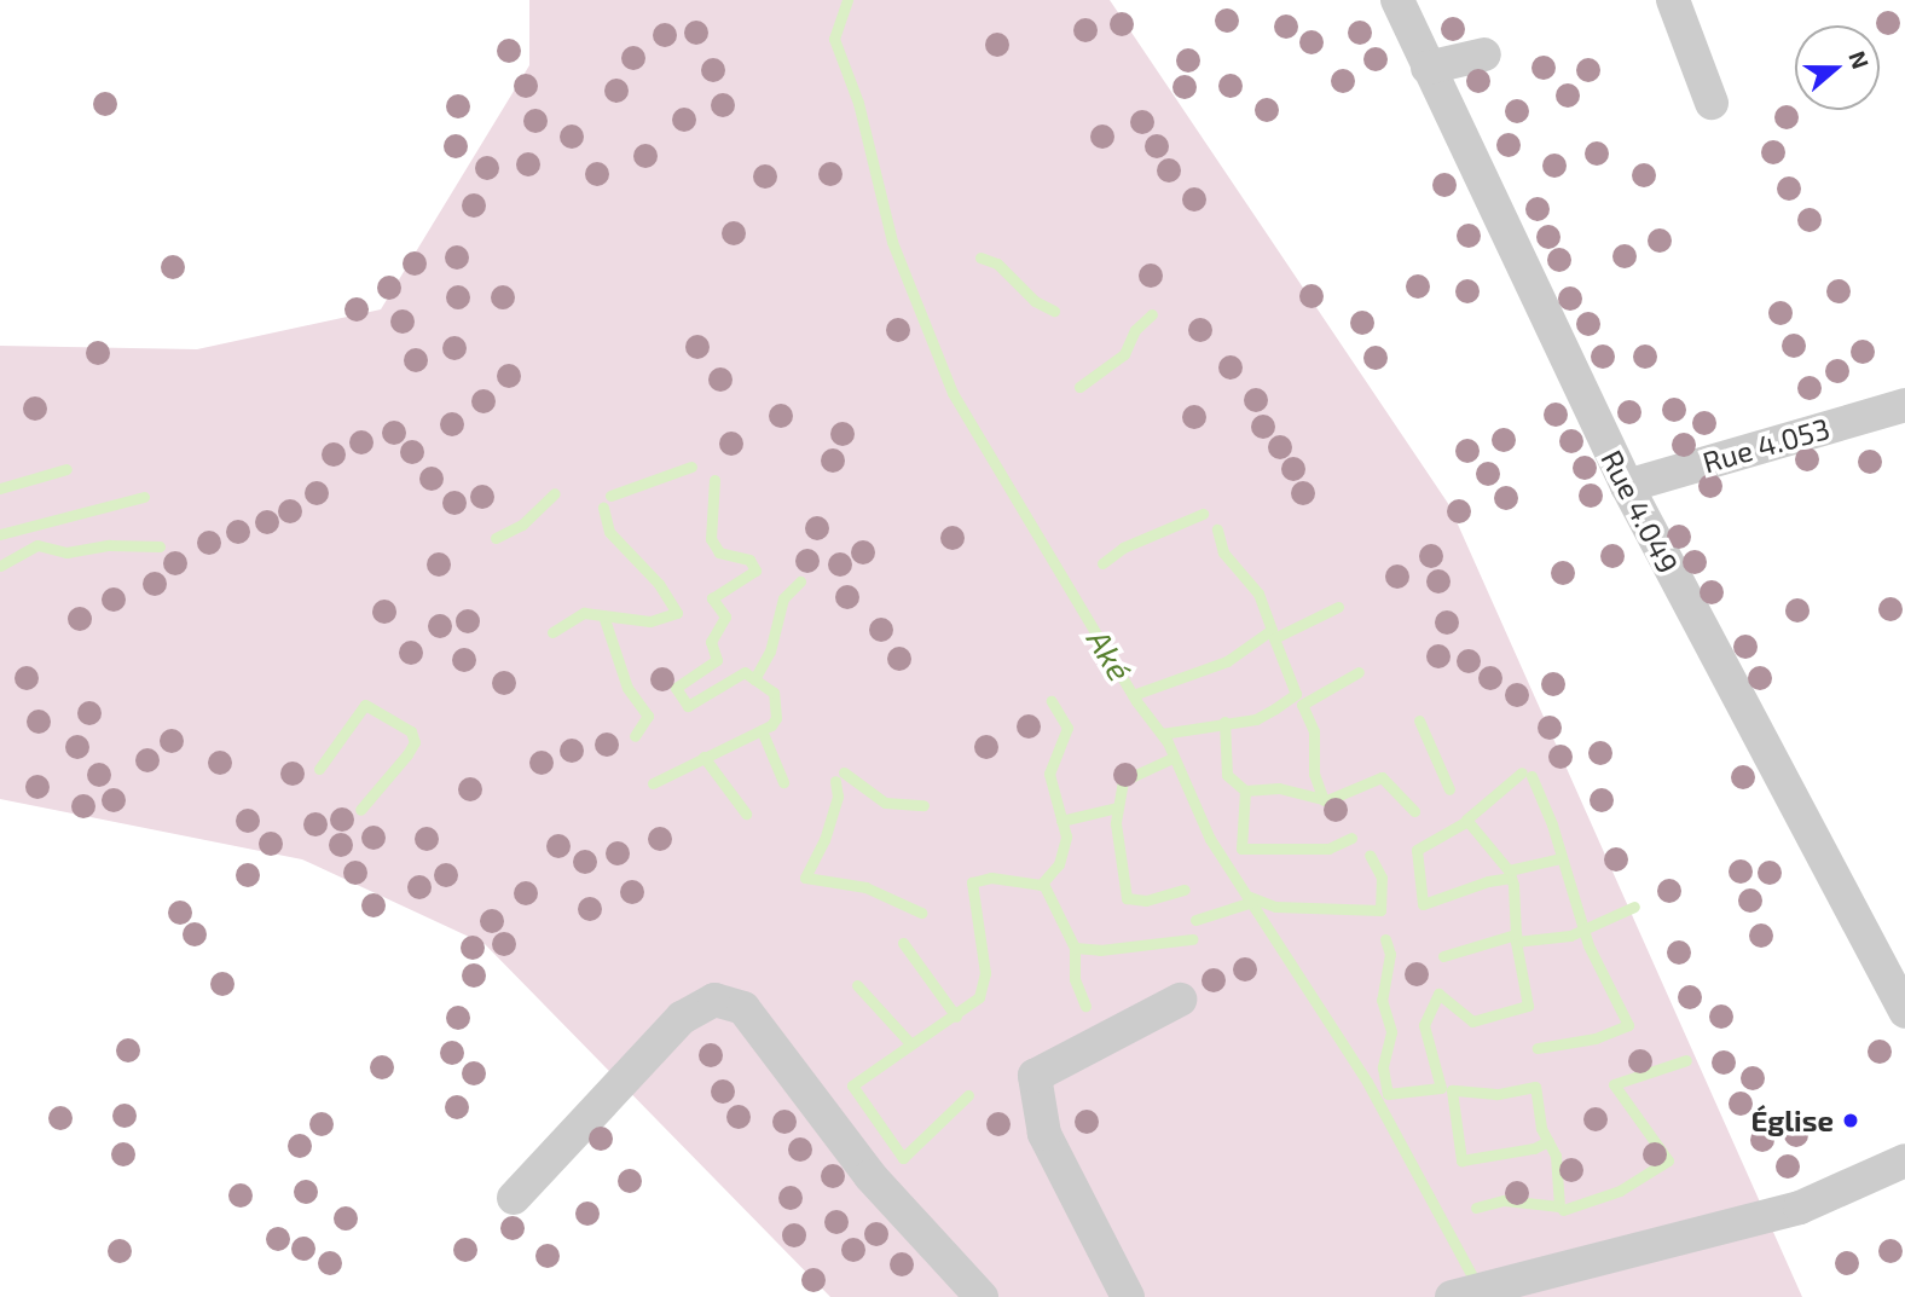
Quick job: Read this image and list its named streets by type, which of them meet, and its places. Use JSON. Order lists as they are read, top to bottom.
{
  "streets": {
    "street": ["Rue 4.053", "Rue 4.049"]
  },
  "crossings": [
    ["Rue 4.053", "Rue 4.049"]
  ],
  "water": ["Aké"],
  "places": ["Église"],
  "north": "right"
}
